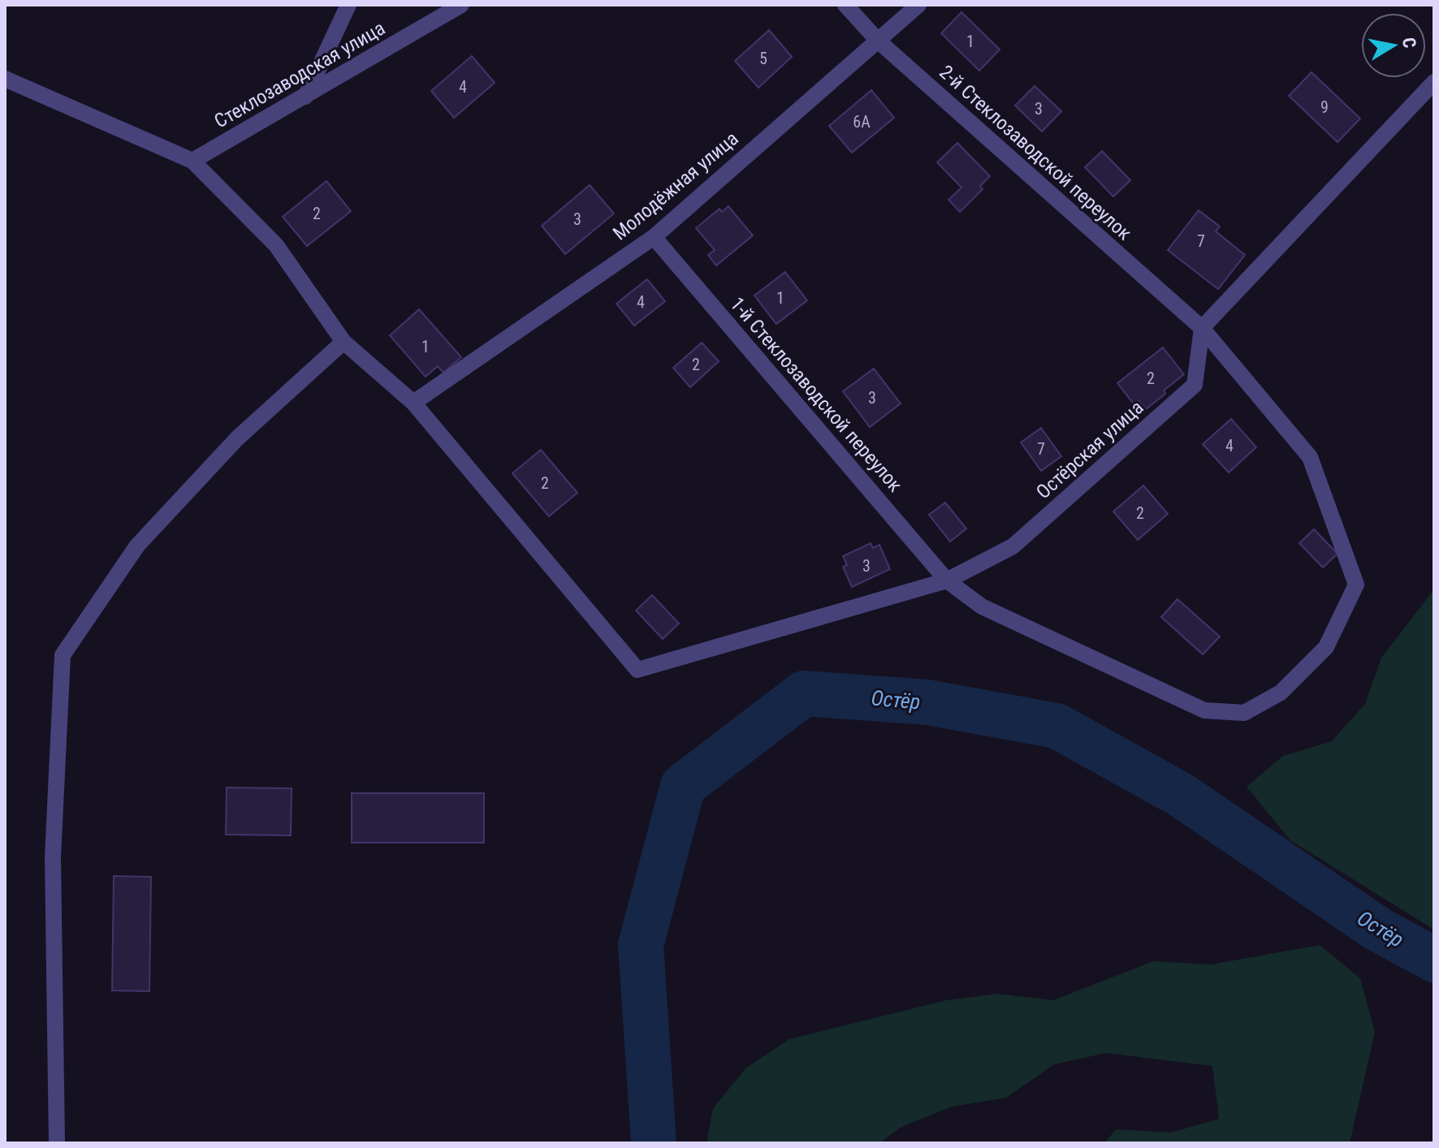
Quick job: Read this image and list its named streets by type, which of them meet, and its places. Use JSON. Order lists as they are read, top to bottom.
{
  "streets": {
    "street": [
      "Стеклозаводская улица",
      "2-й Стеклозаводской переулок",
      "Молодёжная улица",
      "1-й Стеклозаводской переулок",
      "Остёрская улица"
    ]
  },
  "crossings": [
    ["2-й Стеклозаводской переулок", "Молодёжная улица"],
    ["2-й Стеклозаводской переулок", "1-й Стеклозаводской переулок"],
    ["2-й Стеклозаводской переулок", "Остёрская улица"],
    ["Молодёжная улица", "1-й Стеклозаводской переулок"],
    ["Молодёжная улица", "Остёрская улица"],
    ["1-й Стеклозаводской переулок", "Остёрская улица"]
  ],
  "water": ["Остёр"],
  "house_numbers": [
    "1",
    "5",
    "4",
    "9",
    "3",
    "6А",
    "2",
    "3",
    "7",
    "1",
    "4",
    "1",
    "2",
    "2",
    "3",
    "4",
    "7",
    "2",
    "2",
    "3"
  ],
  "north": "right"
}
